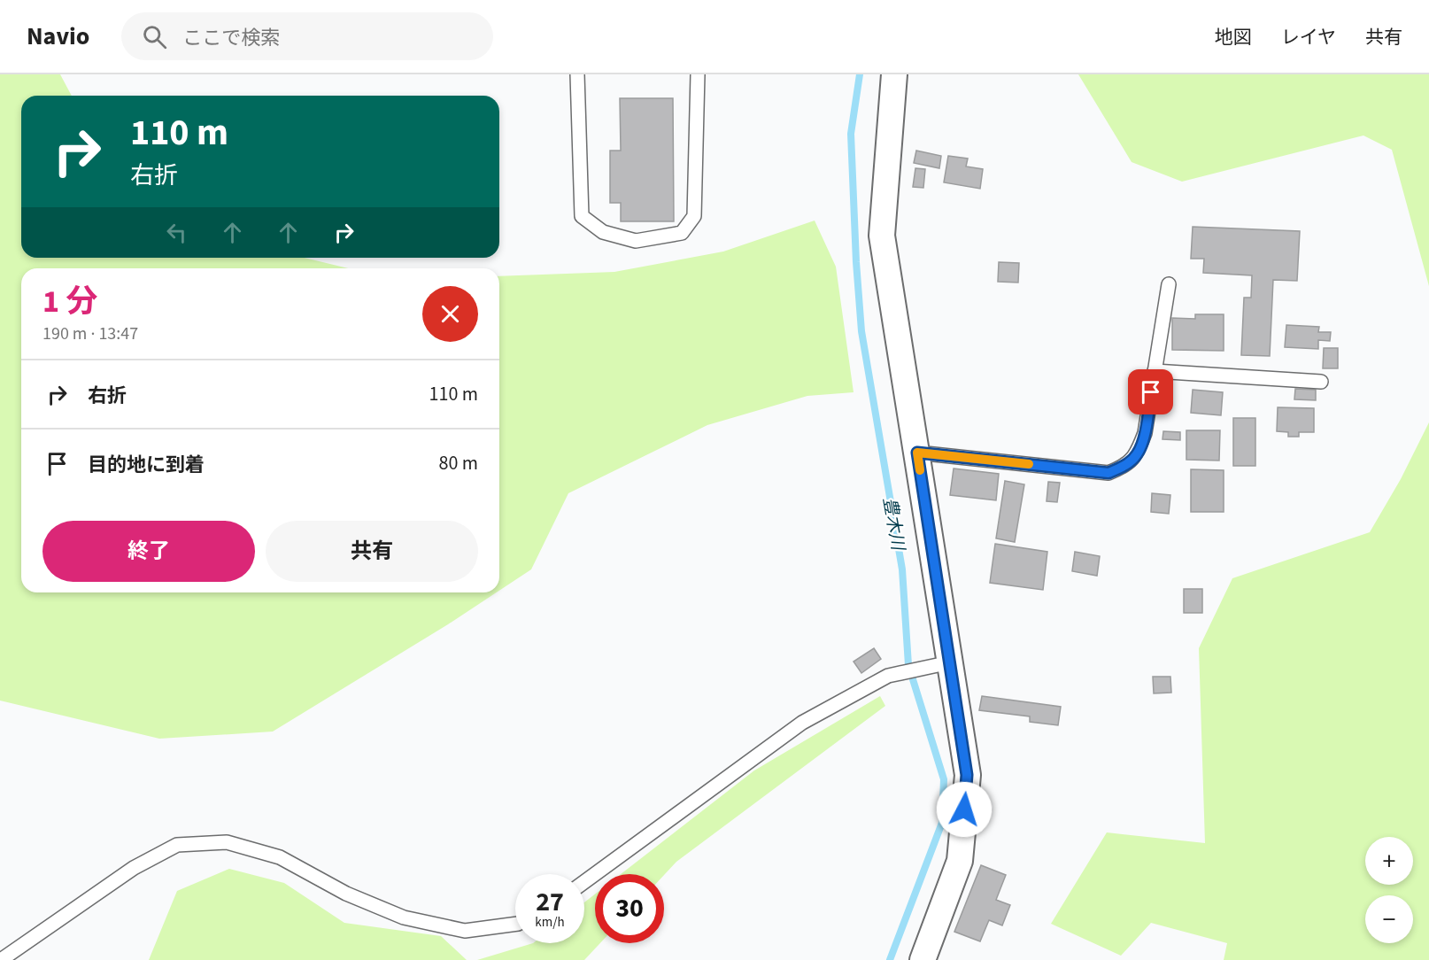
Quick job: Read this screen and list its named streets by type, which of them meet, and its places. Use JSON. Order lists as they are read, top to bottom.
{
  "water": ["豊木川"],
  "page": {
    "header": "Navio",
    "search": "ここで検索",
    "nav": ["地図", "レイヤ", "共有"],
    "turn": ["110 m", "右折"],
    "heading": ["1 分", "190 m · 13:47"],
    "list": [
      {
        "name": "右折",
        "value": "110 m"
      },
      {
        "name": "目的地に到着",
        "value": "80 m"
      }
    ],
    "buttons": ["終了", "共有"],
    "map_buttons": ["+", "−"],
    "speed": "27 km/h",
    "limit": "30"
  }
}
